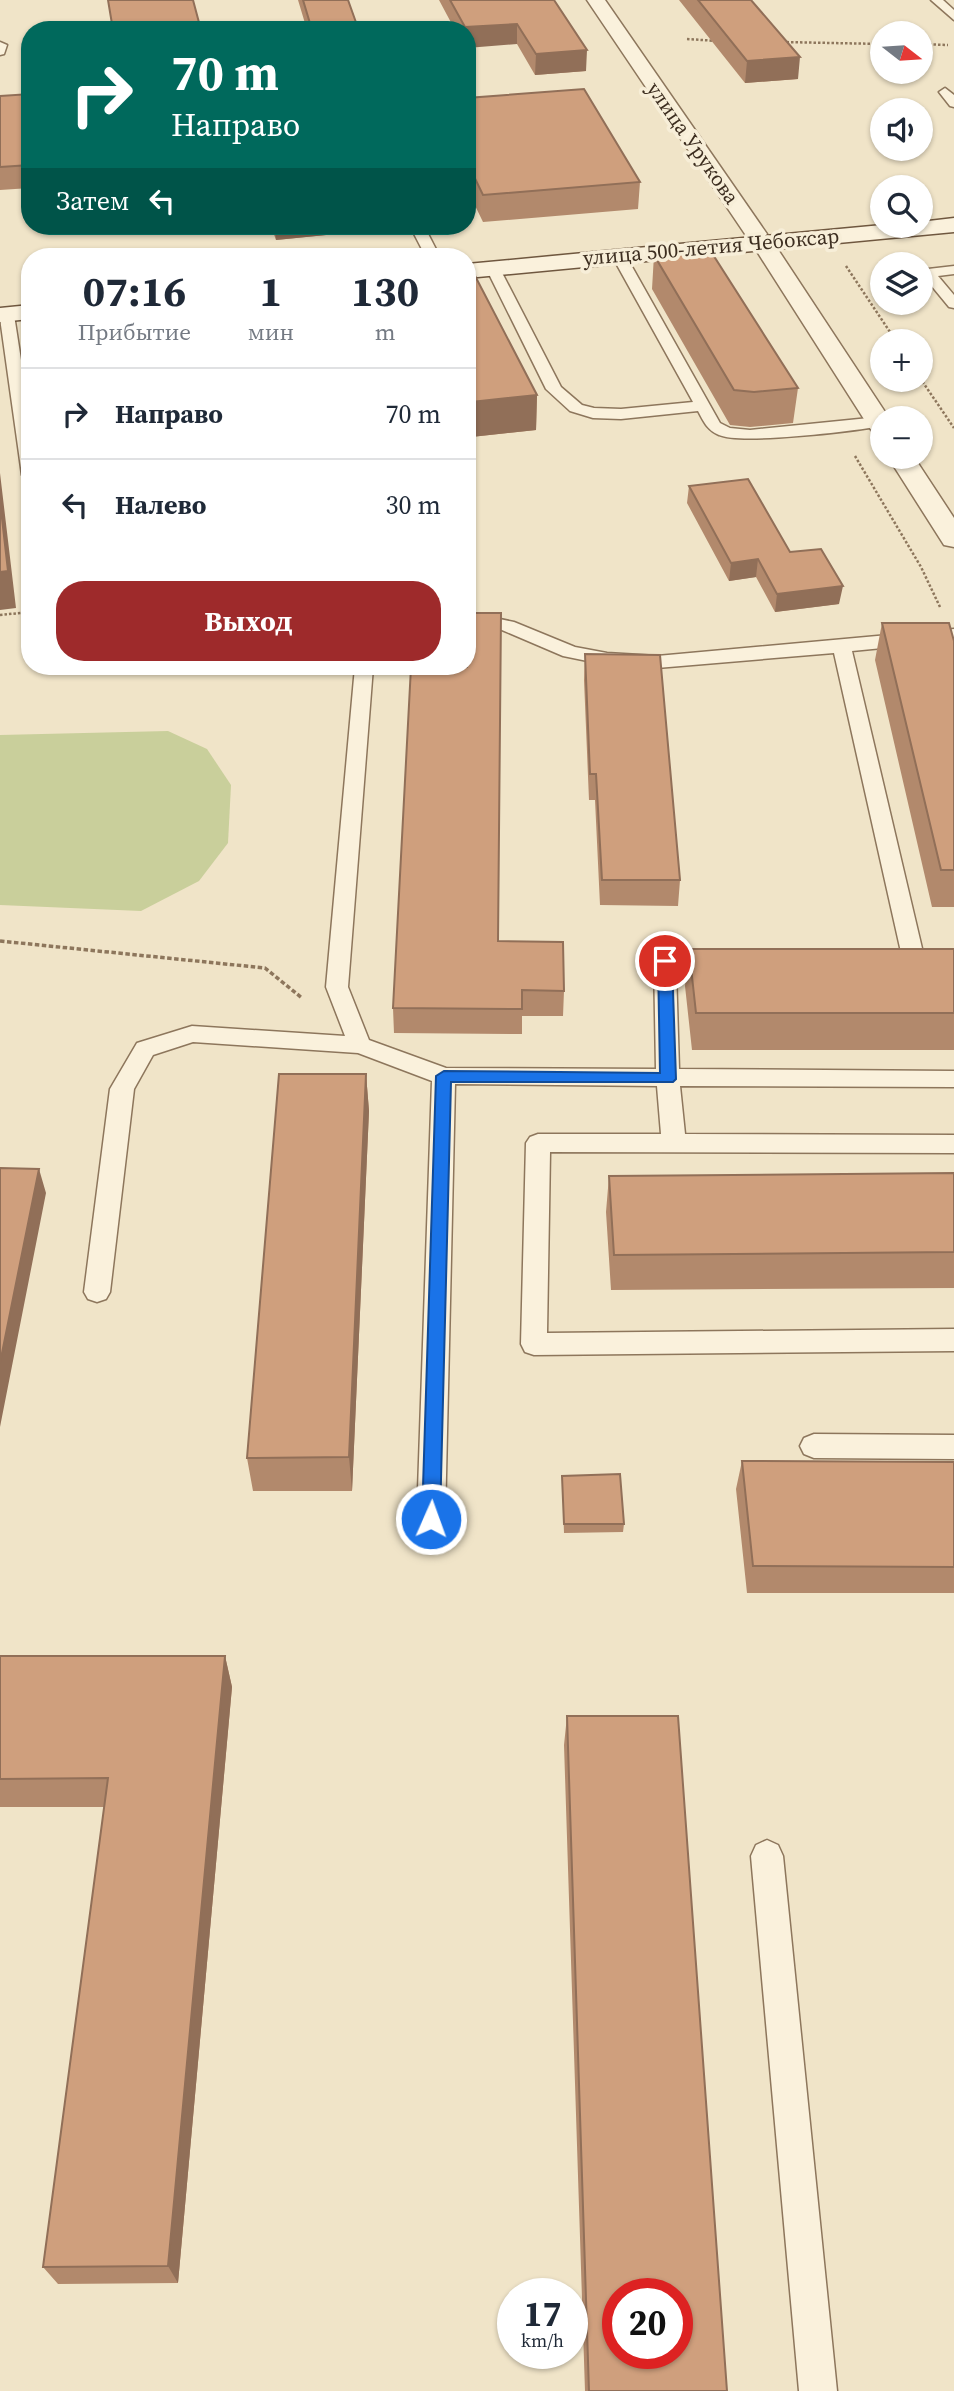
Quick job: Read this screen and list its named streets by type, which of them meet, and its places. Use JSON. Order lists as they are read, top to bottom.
{
  "streets": {
    "street": ["улица Урукова", "улица 500-летия Чебоксар"]
  },
  "crossings": [
    ["улица Урукова", "улица 500-летия Чебоксар"]
  ],
  "north": "right",
  "page": {
    "map_buttons": ["+", "−"],
    "turn": ["70 m", "Направо"],
    "then": "Затем",
    "eta": [
      "07:16",
      "Прибытие",
      "1",
      "мин",
      "130",
      "m"
    ],
    "list": [
      {
        "name": "Направо",
        "value": "70 m"
      },
      {
        "name": "Налево",
        "value": "30 m"
      }
    ],
    "buttons": "Выход",
    "speed": "17 km/h",
    "limit": "20"
  }
}
